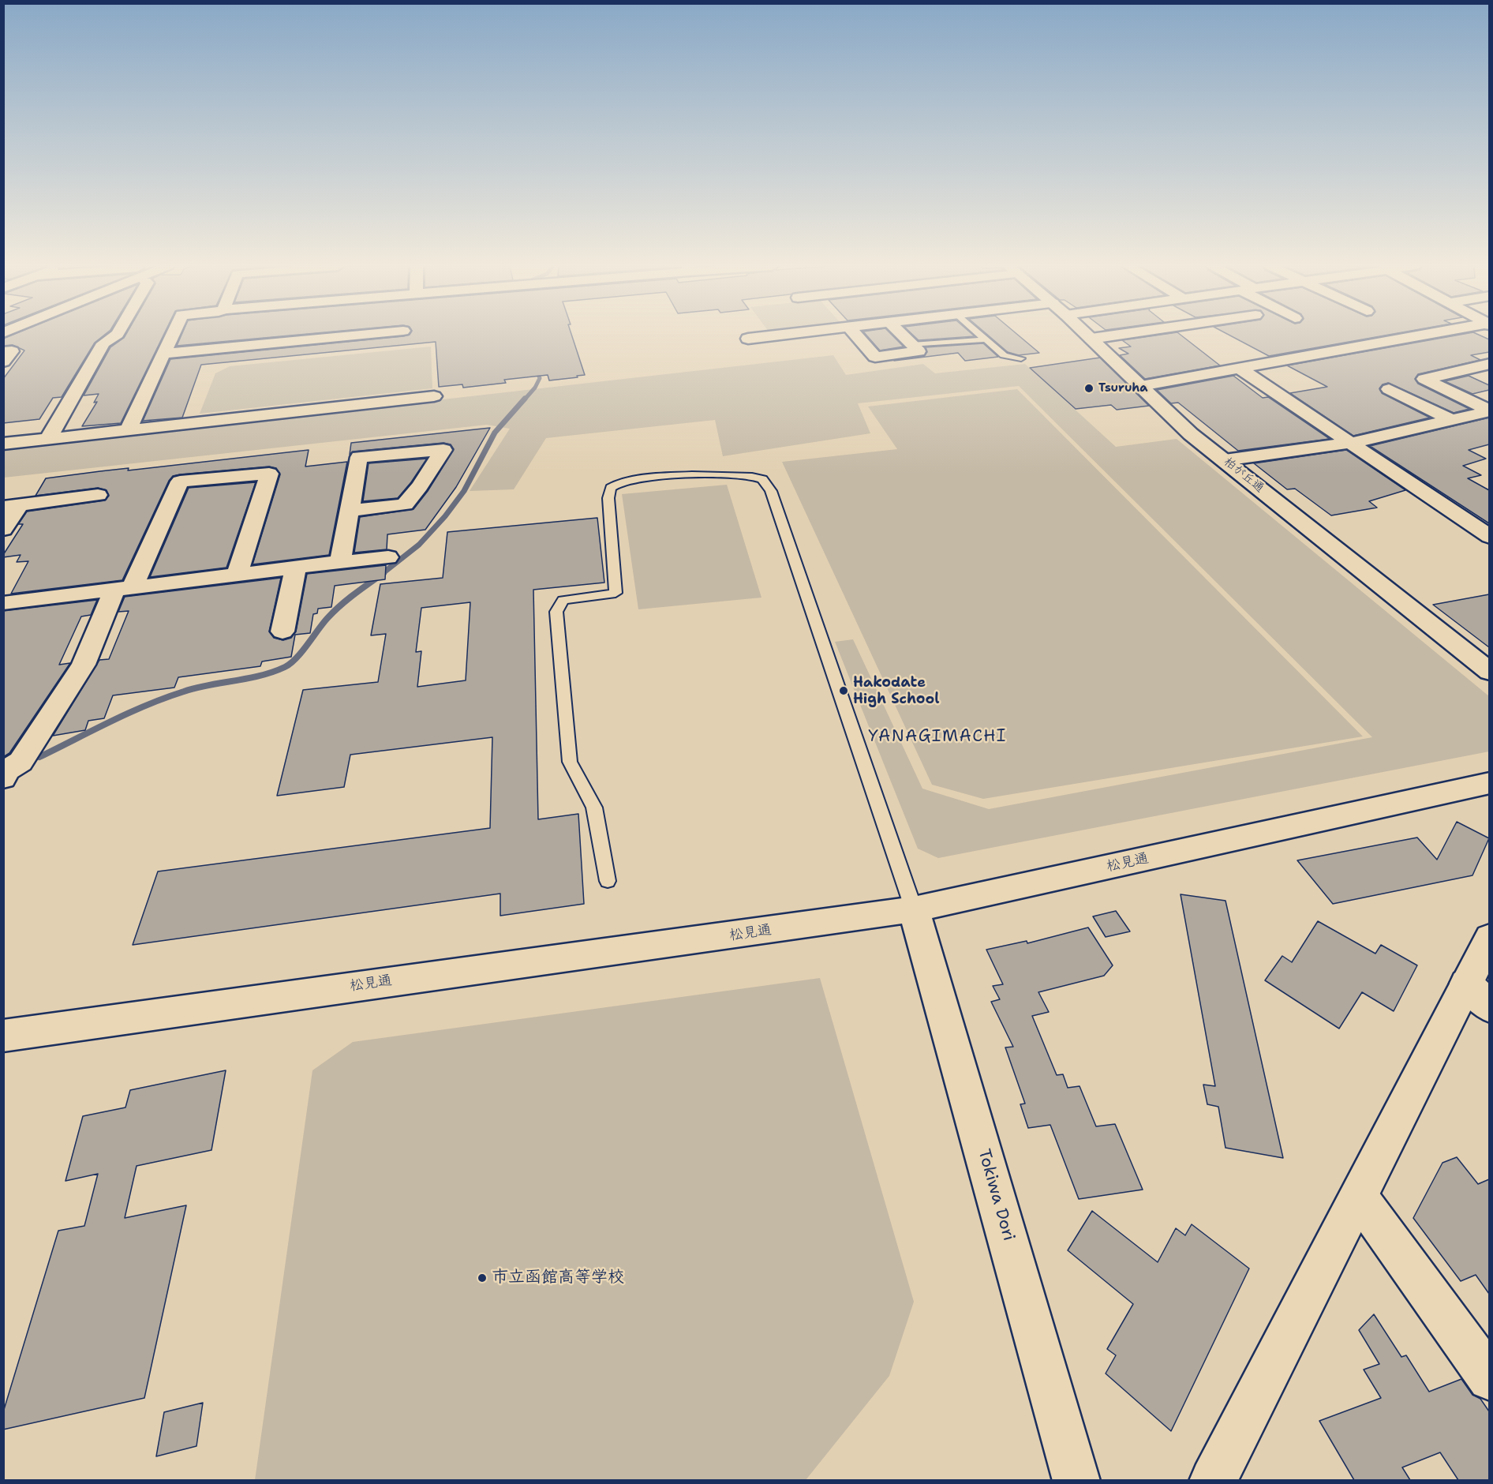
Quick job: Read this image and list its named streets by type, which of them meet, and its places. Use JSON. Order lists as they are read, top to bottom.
{
  "streets": {
    "street": ["柏が丘通", "松見通", "Tokiwa Dori"]
  },
  "crossings": [
    ["松見通", "Tokiwa Dori"]
  ],
  "districts": ["YANAGIMACHI"],
  "places": ["Tsuruha", "Hakodate High School", "市立函館高等学校"]
}
